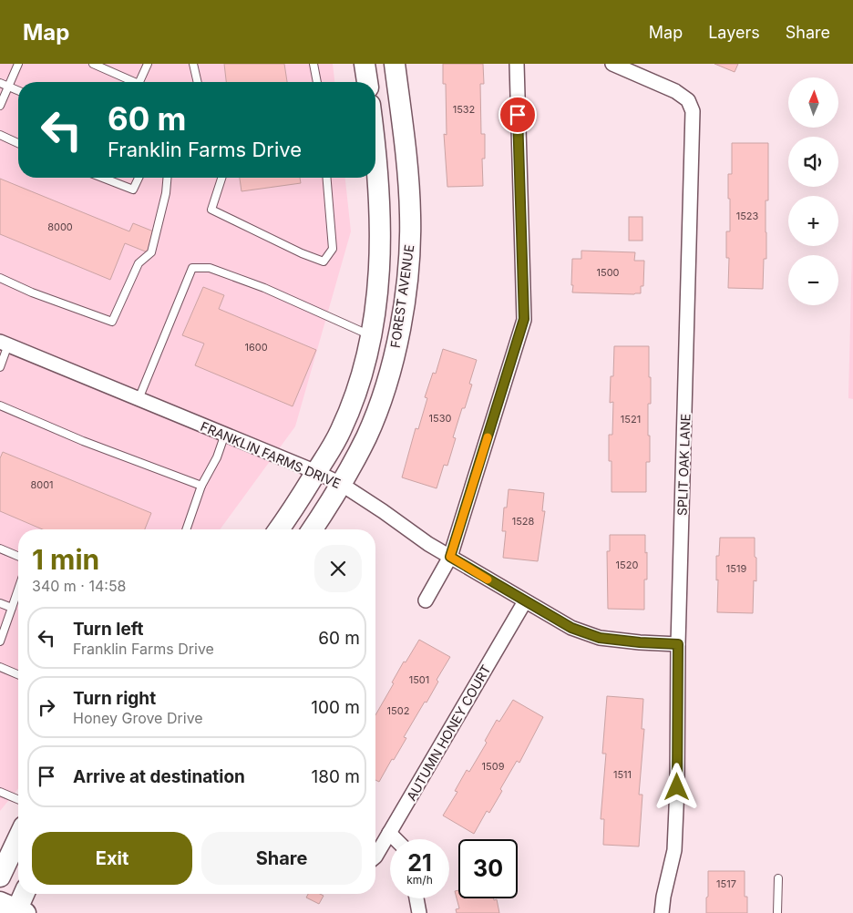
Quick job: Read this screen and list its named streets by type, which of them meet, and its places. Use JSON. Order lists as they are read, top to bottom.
{
  "streets": {
    "main road": ["FOREST AVENUE"],
    "street": ["FRANKLIN FARMS DRIVE", "SPLIT OAK LANE", "AUTUMN HONEY COURT"]
  },
  "crossings": [
    ["FOREST AVENUE", "FRANKLIN FARMS DRIVE"],
    ["FRANKLIN FARMS DRIVE", "SPLIT OAK LANE"],
    ["FRANKLIN FARMS DRIVE", "AUTUMN HONEY COURT"]
  ],
  "house_numbers": [
    "1532",
    "1523",
    "8000",
    "1500",
    "1600",
    "1530",
    "1521",
    "8001",
    "1528",
    "1520",
    "1519",
    "1501",
    "1502",
    "1509",
    "1511",
    "1517"
  ],
  "north": "top",
  "page": {
    "header": "Map",
    "nav": ["Map", "Layers", "Share"],
    "map_buttons": ["+", "−"],
    "turn": ["60 m", "Franklin Farms Drive"],
    "heading": ["1 min", "340 m · 14:58"],
    "list": [
      {
        "name": "Turn left",
        "note": "Franklin Farms Drive",
        "value": "60 m"
      },
      {
        "name": "Turn right",
        "note": "Honey Grove Drive",
        "value": "100 m"
      },
      {
        "name": "Arrive at destination",
        "value": "180 m"
      }
    ],
    "buttons": ["Exit", "Share"],
    "speed": "21 km/h",
    "limit": "30"
  }
}
